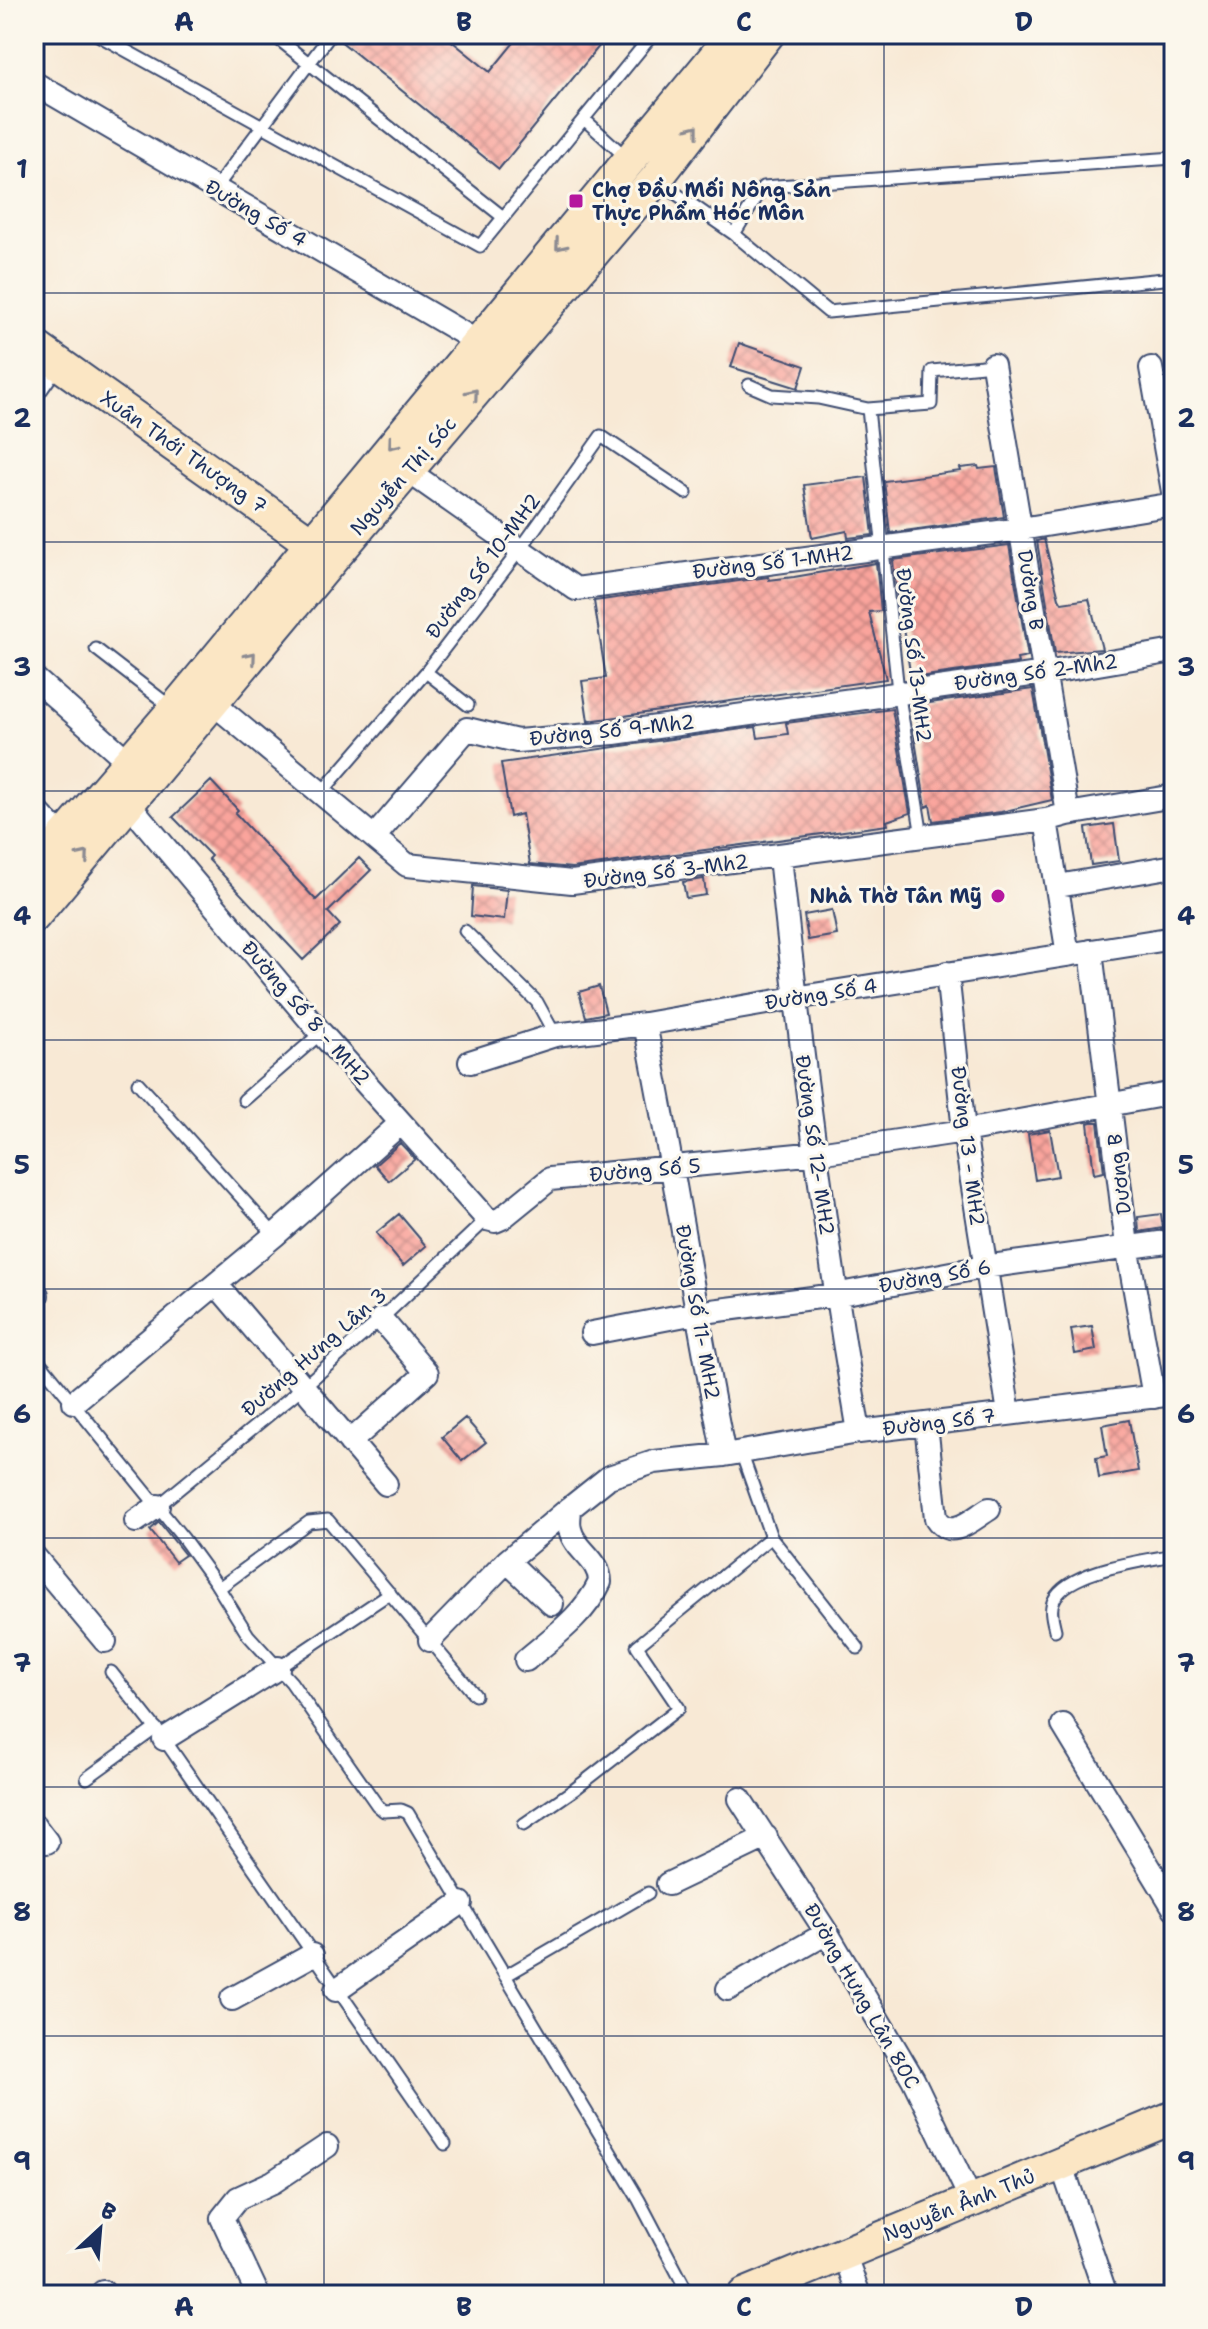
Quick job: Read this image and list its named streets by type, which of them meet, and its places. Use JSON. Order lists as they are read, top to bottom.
{
  "streets": {
    "main road": ["Xuân Thới Thượng 7", "Nguyễn Thị Sóc", "Nguyễn Ảnh Thủ"],
    "street": [
      "Đường Số 4",
      "Đường Số 1-MH2",
      "Dường B",
      "Đường Số 2-Mh2",
      "Đường Số 9-Mh2",
      "Đường Số 3-Mh2",
      "Đường Số 8 - MH2",
      "Đường Số 12- MH2",
      "Đường 13 - MH2",
      "Đường Số 5",
      "Dương B",
      "Đường Số 6",
      "Đường Số 11- MH2",
      "Đường Số 7",
      "Đường Hưng Lân 80C"
    ],
    "lane": ["Đường Số 10-MH2", "Đường Số 13-MH2", "Đường Hưng Lân 3"]
  },
  "crossings": [
    ["Đường Số 4", "Nguyễn Thị Sóc"],
    ["Đường Số 4", "Dường B"],
    ["Đường Số 4", "Đường Số 12- MH2"],
    ["Đường Số 4", "Đường 13 - MH2"],
    ["Đường Số 4", "Dương B"],
    ["Xuân Thới Thượng 7", "Nguyễn Thị Sóc"],
    ["Nguyễn Thị Sóc", "Đường Số 1-MH2"],
    ["Nguyễn Thị Sóc", "Đường Số 3-Mh2"],
    ["Nguyễn Thị Sóc", "Đường Số 8 - MH2"],
    ["Đường Số 1-MH2", "Đường Số 10-MH2"],
    ["Đường Số 1-MH2", "Dường B"],
    ["Đường Số 1-MH2", "Đường Số 13-MH2"],
    ["Đường Số 10-MH2", "Đường Số 3-Mh2"],
    ["Dường B", "Đường Số 2-Mh2"],
    ["Dường B", "Đường Số 3-Mh2"],
    ["Đường Số 13-MH2", "Đường Số 2-Mh2"],
    ["Đường Số 13-MH2", "Đường Số 9-Mh2"],
    ["Đường Số 13-MH2", "Đường Số 3-Mh2"],
    ["Đường Số 2-Mh2", "Đường Số 9-Mh2"],
    ["Đường Số 9-Mh2", "Đường Số 3-Mh2"],
    ["Đường Số 3-Mh2", "Đường Số 12- MH2"],
    ["Đường Số 8 - MH2", "Đường Số 5"],
    ["Đường Số 8 - MH2", "Đường Hưng Lân 3"],
    ["Đường Số 12- MH2", "Đường Số 5"],
    ["Đường Số 12- MH2", "Đường Số 6"],
    ["Đường Số 12- MH2", "Đường Số 7"],
    ["Đường 13 - MH2", "Đường Số 5"],
    ["Đường 13 - MH2", "Đường Số 6"],
    ["Đường 13 - MH2", "Đường Số 7"],
    ["Đường Số 5", "Dương B"],
    ["Đường Số 5", "Đường Số 11- MH2"],
    ["Đường Số 5", "Đường Hưng Lân 3"],
    ["Dương B", "Đường Số 6"],
    ["Dương B", "Đường Số 7"],
    ["Đường Số 6", "Đường Số 11- MH2"],
    ["Đường Số 11- MH2", "Đường Số 7"],
    ["Đường Hưng Lân 80C", "Nguyễn Ảnh Thủ"]
  ],
  "places": {
    "transit": ["Chợ Đầu Mối Nông Sản Thực Phẩm Hóc Môn"],
    "other": ["Nhà Thờ Tân Mỹ"]
  },
  "north": "top right",
  "grid": {
    "columns": [
      "A",
      "B",
      "C",
      "D"
    ],
    "rows": [
      "1",
      "2",
      "3",
      "4",
      "5",
      "6",
      "7",
      "8",
      "9"
    ]
  }
}
